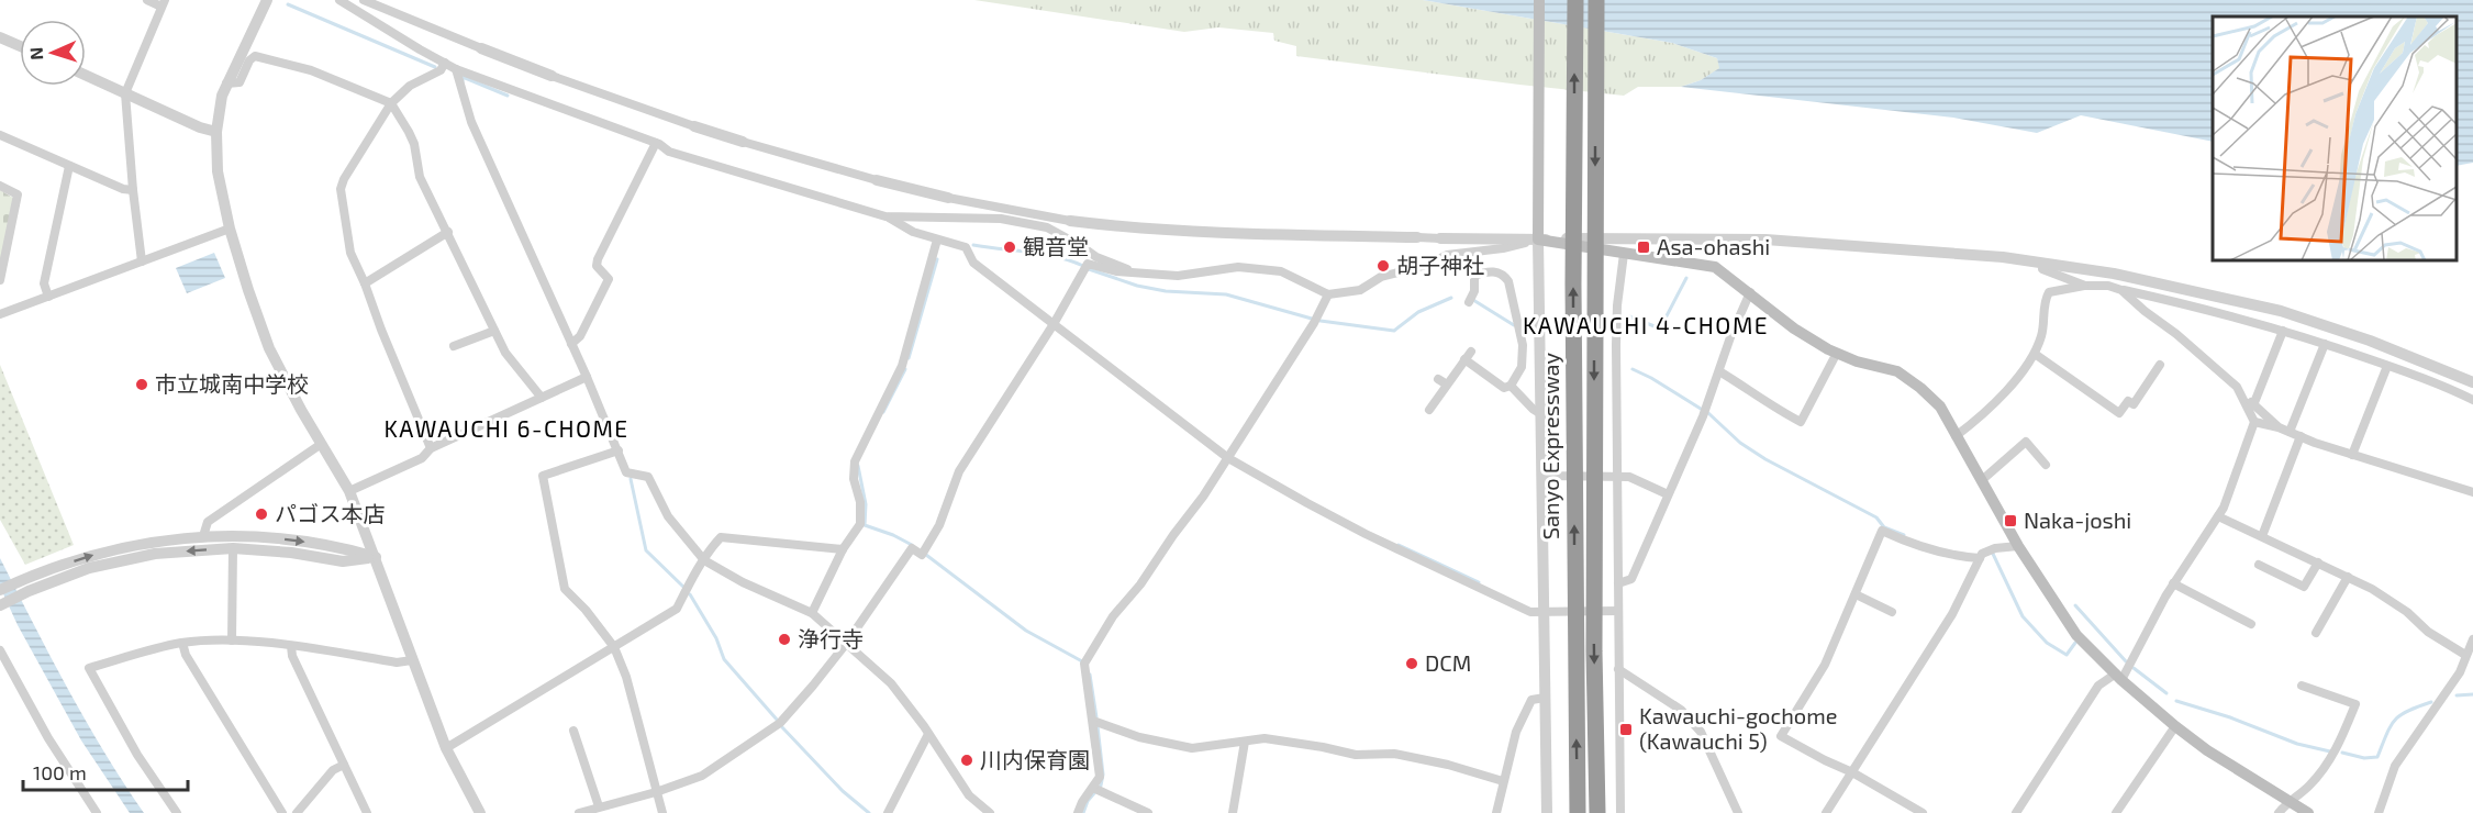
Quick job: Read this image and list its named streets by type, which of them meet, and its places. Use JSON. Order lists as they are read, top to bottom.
{
  "streets": {
    "highway": ["Sanyo Expressway"]
  },
  "districts": ["KAWAUCHI 4-CHOME", "KAWAUCHI 6-CHOME"],
  "places": {
    "other": [
      "観音堂",
      "胡子神社",
      "市立城南中学校",
      "パゴス本店",
      "浄行寺",
      "DCM",
      "川内保育園"
    ],
    "transit": ["Asa-ohashi", "Naka-joshi", "Kawauchi-gochome (Kawauchi 5)"]
  },
  "scale_bar": "100 m",
  "north": "left"
}
